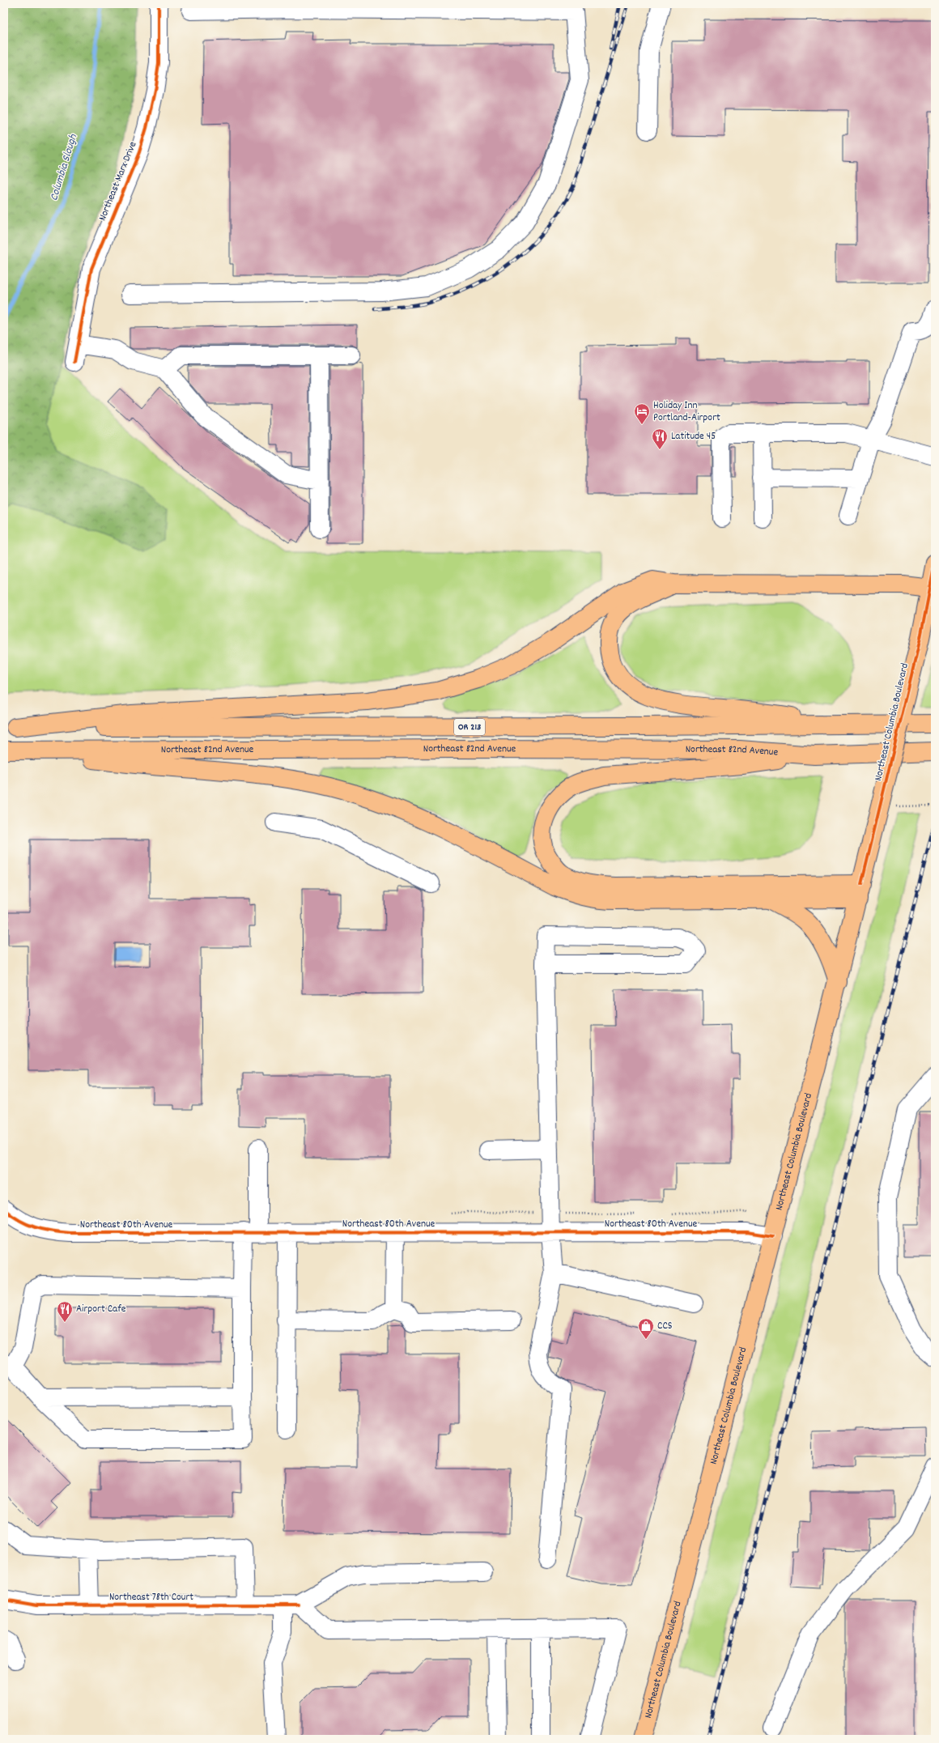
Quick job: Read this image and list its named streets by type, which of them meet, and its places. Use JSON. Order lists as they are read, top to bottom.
{
  "streets": {
    "main road": ["Northeast Columbia Boulevard", "OR 213", "Northeast 82nd Avenue"],
    "street": ["Northeast Marx Drive", "Northeast 80th Avenue", "Northeast 78th Court"]
  },
  "crossings": [
    ["Northeast Columbia Boulevard", "Northeast 80th Avenue"]
  ],
  "water": ["Columbia Slough"],
  "places": {
    "hotel": ["Holiday Inn Portland-Airport"],
    "restaurant": ["Latitude 45", "Airport Cafe"],
    "shop": ["CCS"]
  }
}
